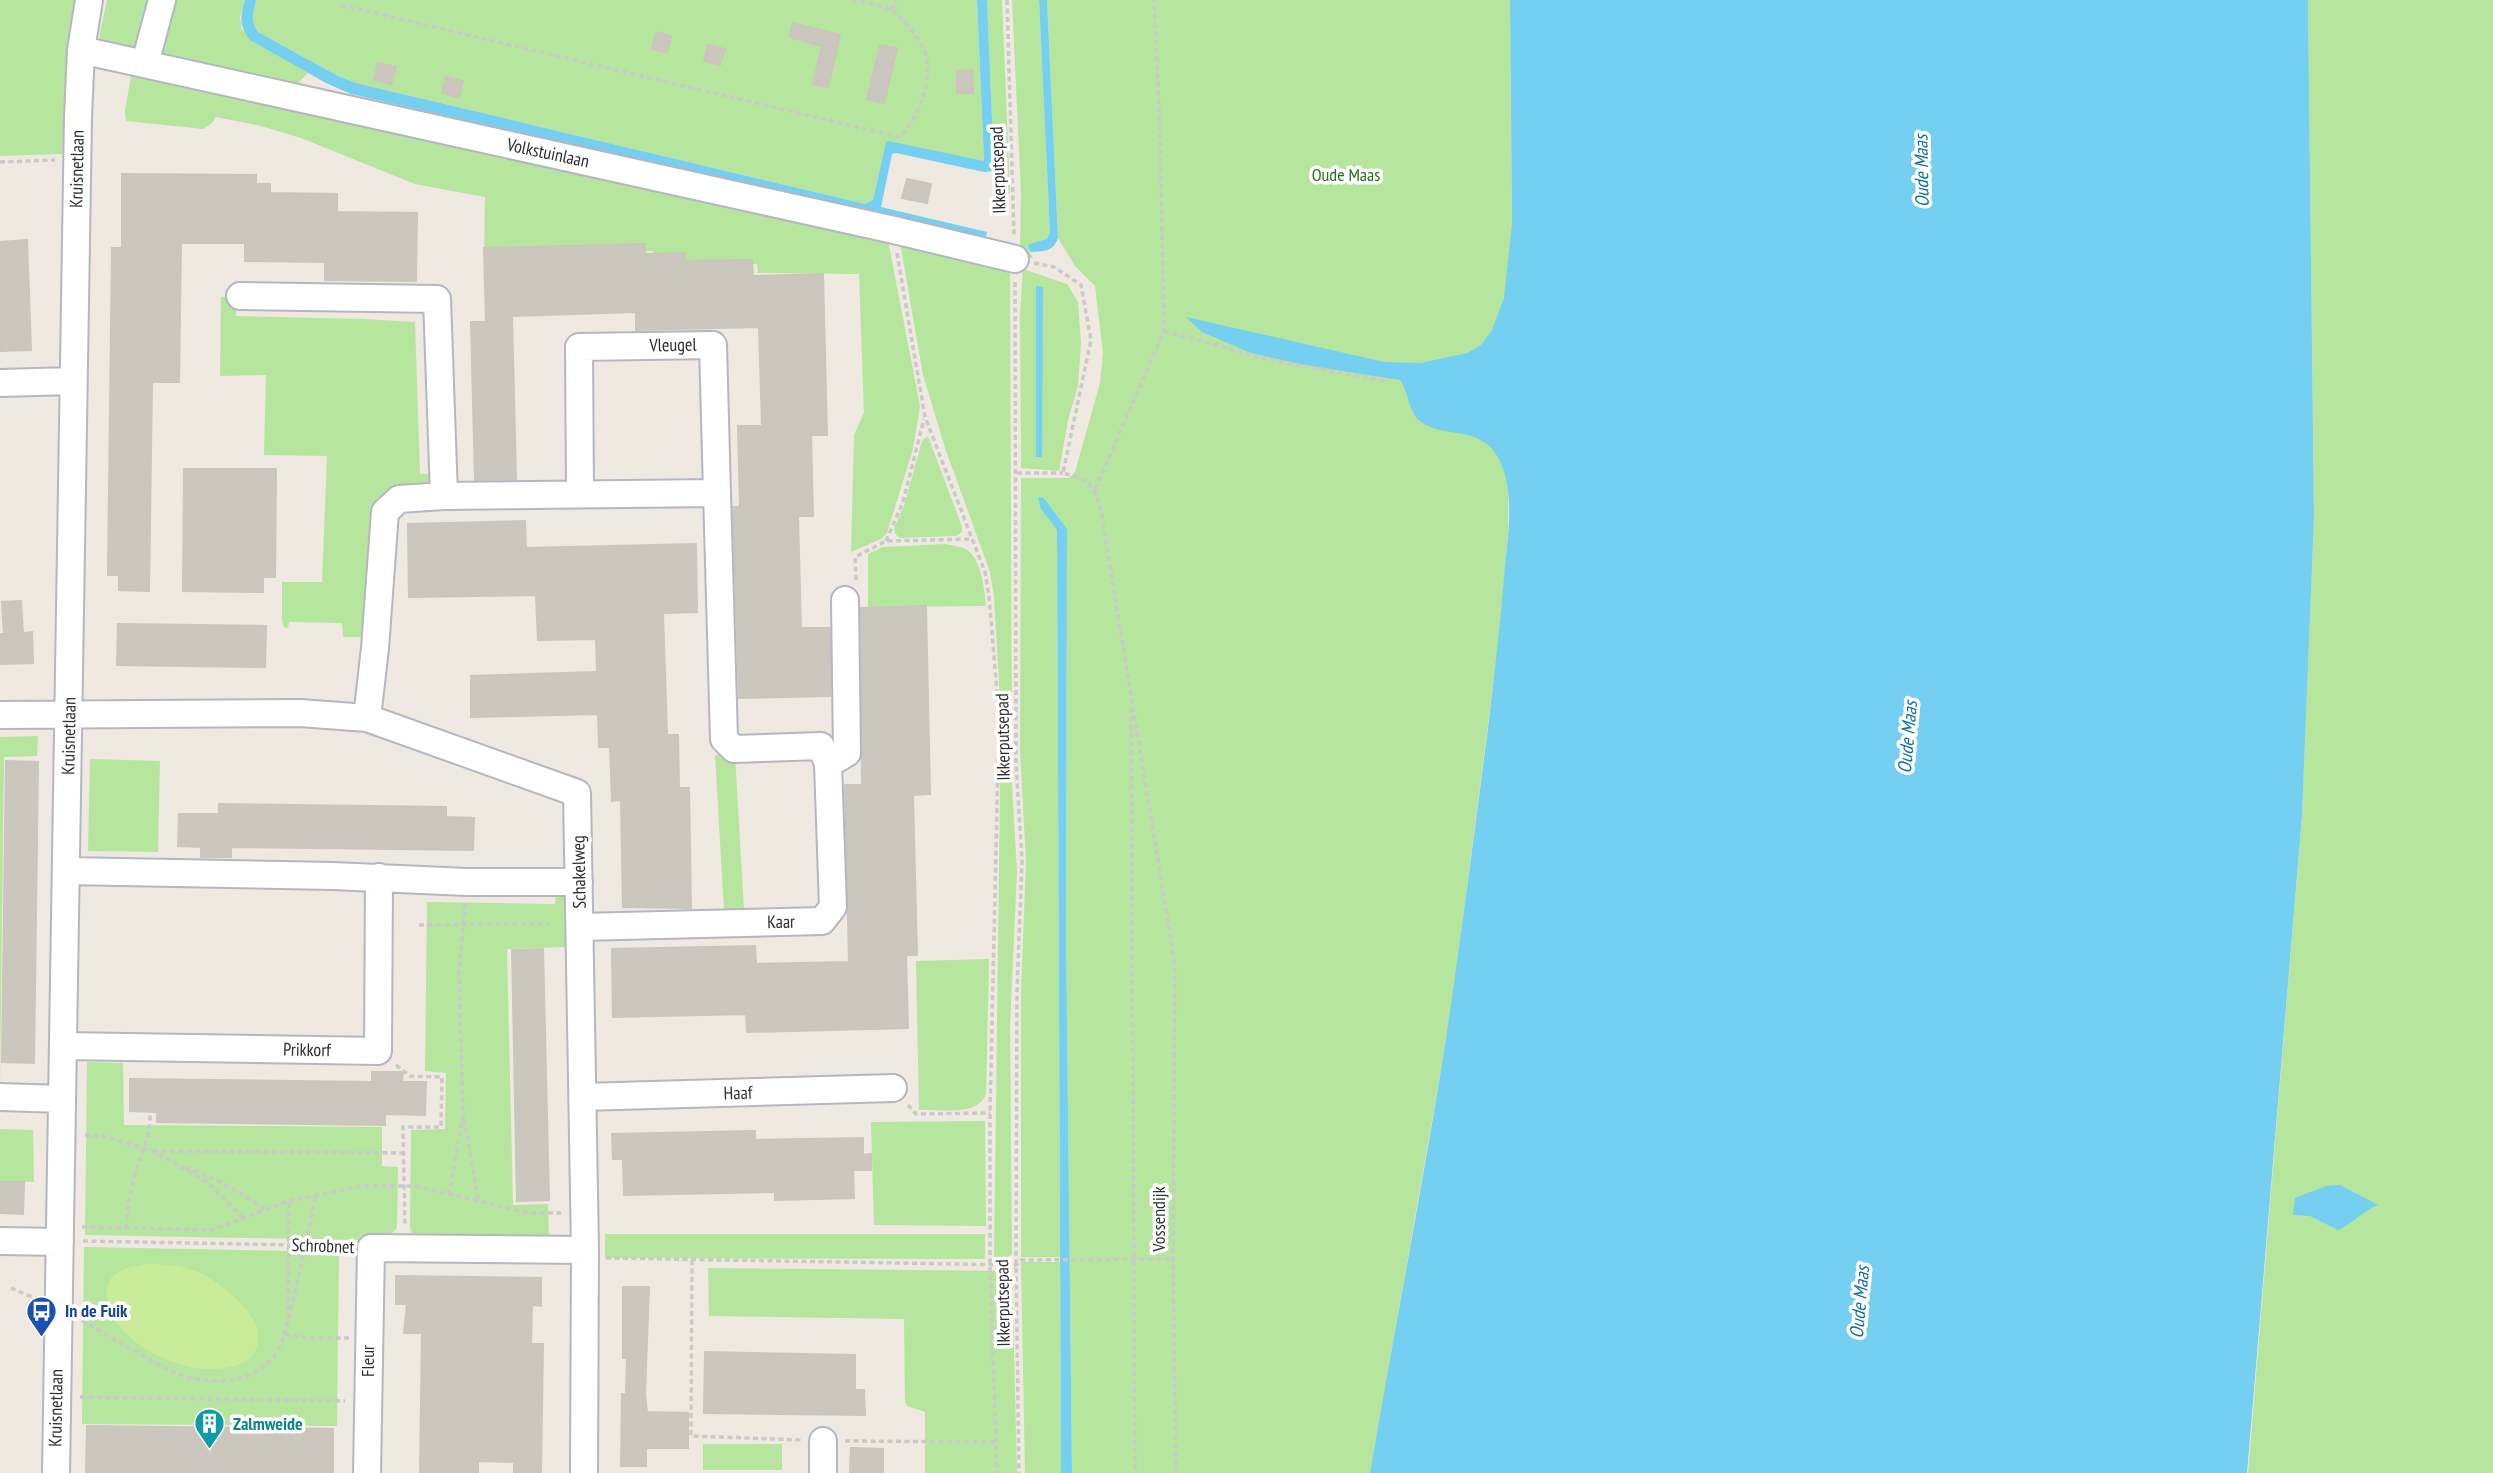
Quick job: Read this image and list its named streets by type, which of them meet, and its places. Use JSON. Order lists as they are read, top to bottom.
{
  "streets": {
    "street": [
      "Volkstuinlaan",
      "Kruisnetlaan",
      "Vleugel",
      "Schakelweg",
      "Kaar",
      "Prikkorf",
      "Haaf",
      "Schrobnet",
      "Fleur"
    ],
    "path": ["Ikkerputsepad", "Vossendijk"]
  },
  "crossings": [
    ["Volkstuinlaan", "Kruisnetlaan"],
    ["Volkstuinlaan", "Ikkerputsepad"],
    ["Kruisnetlaan", "Schakelweg"],
    ["Kruisnetlaan", "Prikkorf"],
    ["Kruisnetlaan", "Schrobnet"],
    ["Schakelweg", "Kaar"],
    ["Schakelweg", "Haaf"],
    ["Schakelweg", "Schrobnet"],
    ["Schrobnet", "Fleur"]
  ],
  "water": ["Oude Maas"],
  "parks": ["Oude Maas"],
  "places": {
    "bus stop": ["In de Fuik"],
    "building": ["Zalmweide"]
  }
}
